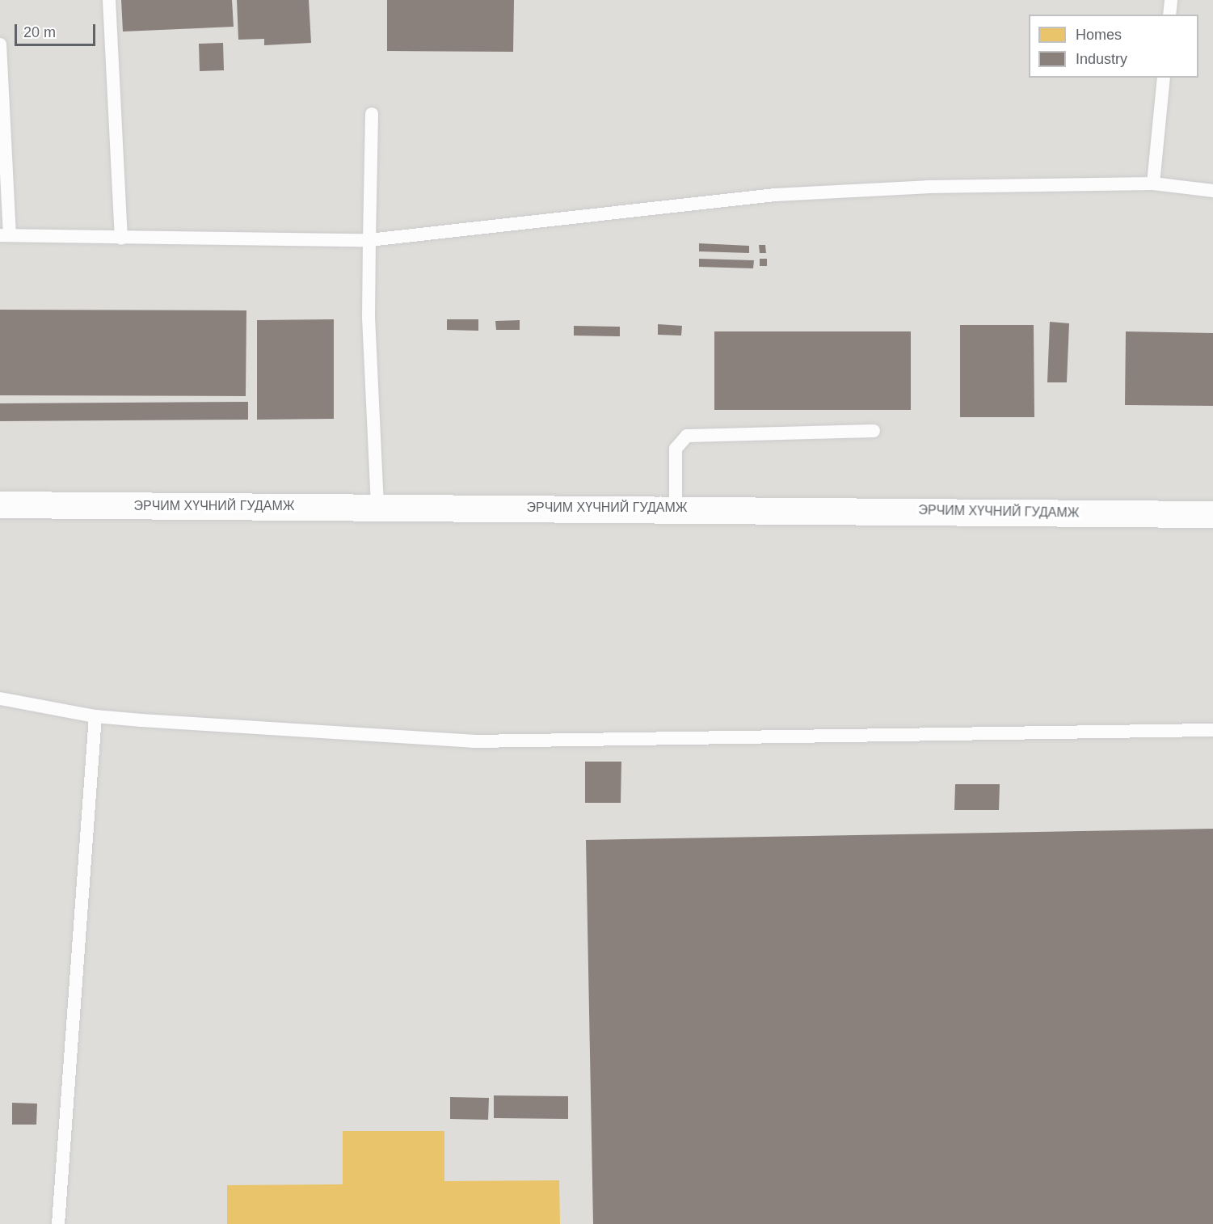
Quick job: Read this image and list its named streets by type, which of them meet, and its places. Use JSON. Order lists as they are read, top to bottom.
{
  "streets": {
    "main road": ["ЭРЧИМ ХҮЧНИЙ ГУДАМЖ"]
  },
  "legend": ["Homes", "Industry"],
  "scale_bar": "20 m"
}
